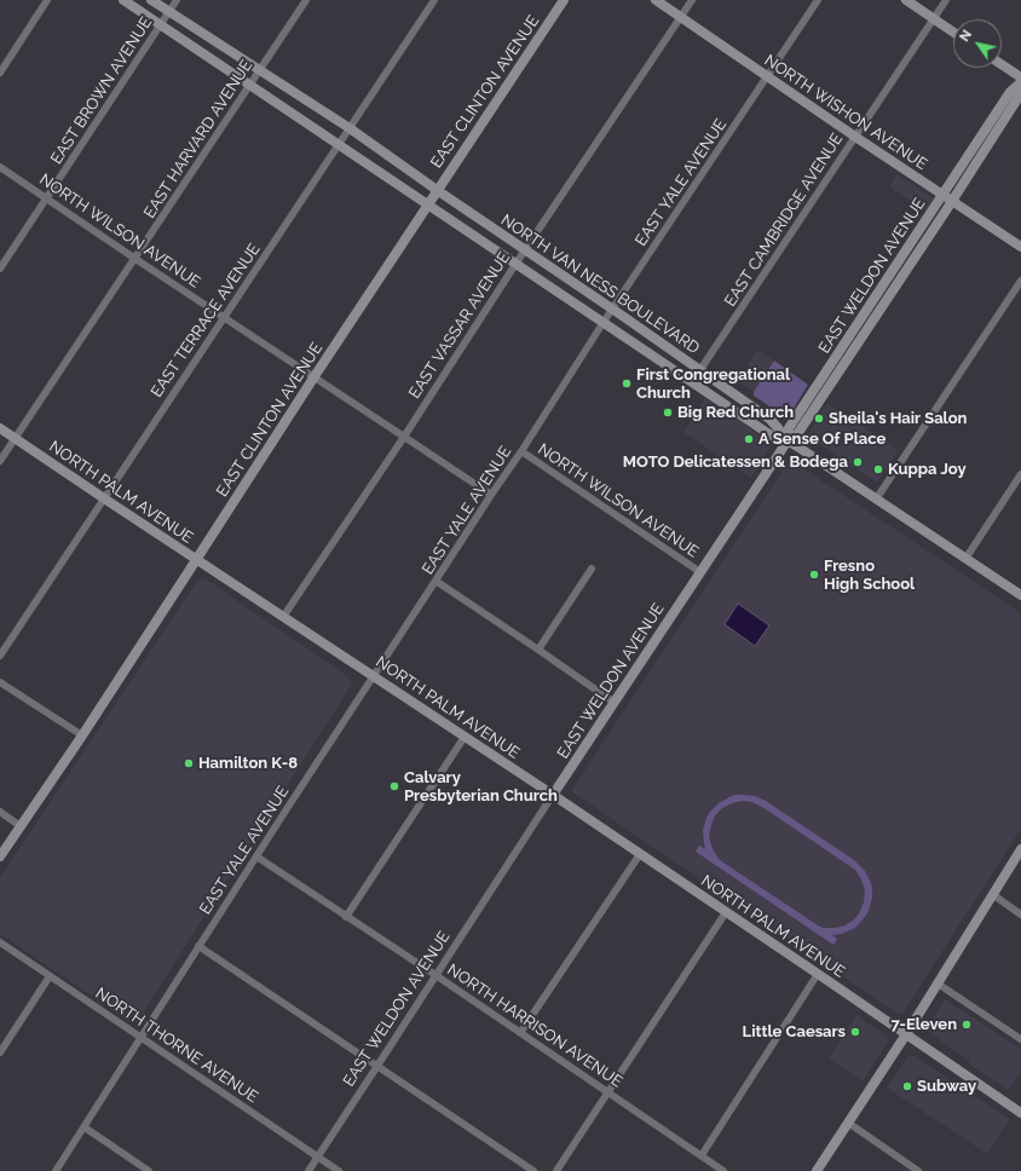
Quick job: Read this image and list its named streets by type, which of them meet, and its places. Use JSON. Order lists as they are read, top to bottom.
{
  "streets": {
    "main road": [
      "EAST CLINTON AVENUE",
      "NORTH WISHON AVENUE",
      "EAST WELDON AVENUE",
      "NORTH VAN NESS BOULEVARD",
      "NORTH PALM AVENUE"
    ],
    "street": [
      "EAST BROWN AVENUE",
      "EAST HARVARD AVENUE",
      "EAST YALE AVENUE",
      "EAST CAMBRIDGE AVENUE",
      "NORTH WILSON AVENUE",
      "EAST TERRACE AVENUE",
      "EAST VASSAR AVENUE",
      "NORTH HARRISON AVENUE",
      "NORTH THORNE AVENUE"
    ]
  },
  "crossings": [
    ["EAST BROWN AVENUE", "NORTH WILSON AVENUE"],
    ["EAST BROWN AVENUE", "NORTH VAN NESS BOULEVARD"],
    ["EAST CLINTON AVENUE", "NORTH WILSON AVENUE"],
    ["EAST CLINTON AVENUE", "NORTH VAN NESS BOULEVARD"],
    ["EAST CLINTON AVENUE", "NORTH PALM AVENUE"],
    ["NORTH WISHON AVENUE", "EAST YALE AVENUE"],
    ["NORTH WISHON AVENUE", "EAST CAMBRIDGE AVENUE"],
    ["NORTH WISHON AVENUE", "EAST WELDON AVENUE"],
    ["NORTH WISHON AVENUE", "EAST VASSAR AVENUE"],
    ["EAST HARVARD AVENUE", "NORTH WILSON AVENUE"],
    ["EAST HARVARD AVENUE", "NORTH VAN NESS BOULEVARD"],
    ["EAST HARVARD AVENUE", "NORTH PALM AVENUE"],
    ["EAST YALE AVENUE", "NORTH WILSON AVENUE"],
    ["EAST YALE AVENUE", "NORTH VAN NESS BOULEVARD"],
    ["EAST YALE AVENUE", "NORTH PALM AVENUE"],
    ["EAST YALE AVENUE", "NORTH HARRISON AVENUE"],
    ["EAST YALE AVENUE", "NORTH THORNE AVENUE"],
    ["EAST CAMBRIDGE AVENUE", "NORTH VAN NESS BOULEVARD"],
    ["NORTH WILSON AVENUE", "EAST WELDON AVENUE"],
    ["NORTH WILSON AVENUE", "EAST TERRACE AVENUE"],
    ["NORTH WILSON AVENUE", "EAST VASSAR AVENUE"],
    ["EAST WELDON AVENUE", "NORTH VAN NESS BOULEVARD"],
    ["EAST WELDON AVENUE", "NORTH PALM AVENUE"],
    ["EAST WELDON AVENUE", "NORTH HARRISON AVENUE"],
    ["EAST WELDON AVENUE", "NORTH THORNE AVENUE"],
    ["NORTH VAN NESS BOULEVARD", "EAST TERRACE AVENUE"],
    ["NORTH VAN NESS BOULEVARD", "EAST VASSAR AVENUE"],
    ["EAST TERRACE AVENUE", "NORTH PALM AVENUE"],
    ["EAST VASSAR AVENUE", "NORTH PALM AVENUE"]
  ],
  "places": [
    "First Congregational Church",
    "Big Red Church",
    "Sheila's Hair Salon",
    "A Sense Of Place",
    "MOTO Delicatessen & Bodega",
    "Kuppa Joy",
    "Fresno High School",
    "Hamilton K-8",
    "Calvary Presbyterian Church",
    "7-Eleven",
    "Little Caesars",
    "Subway"
  ],
  "north": "top left"
}
